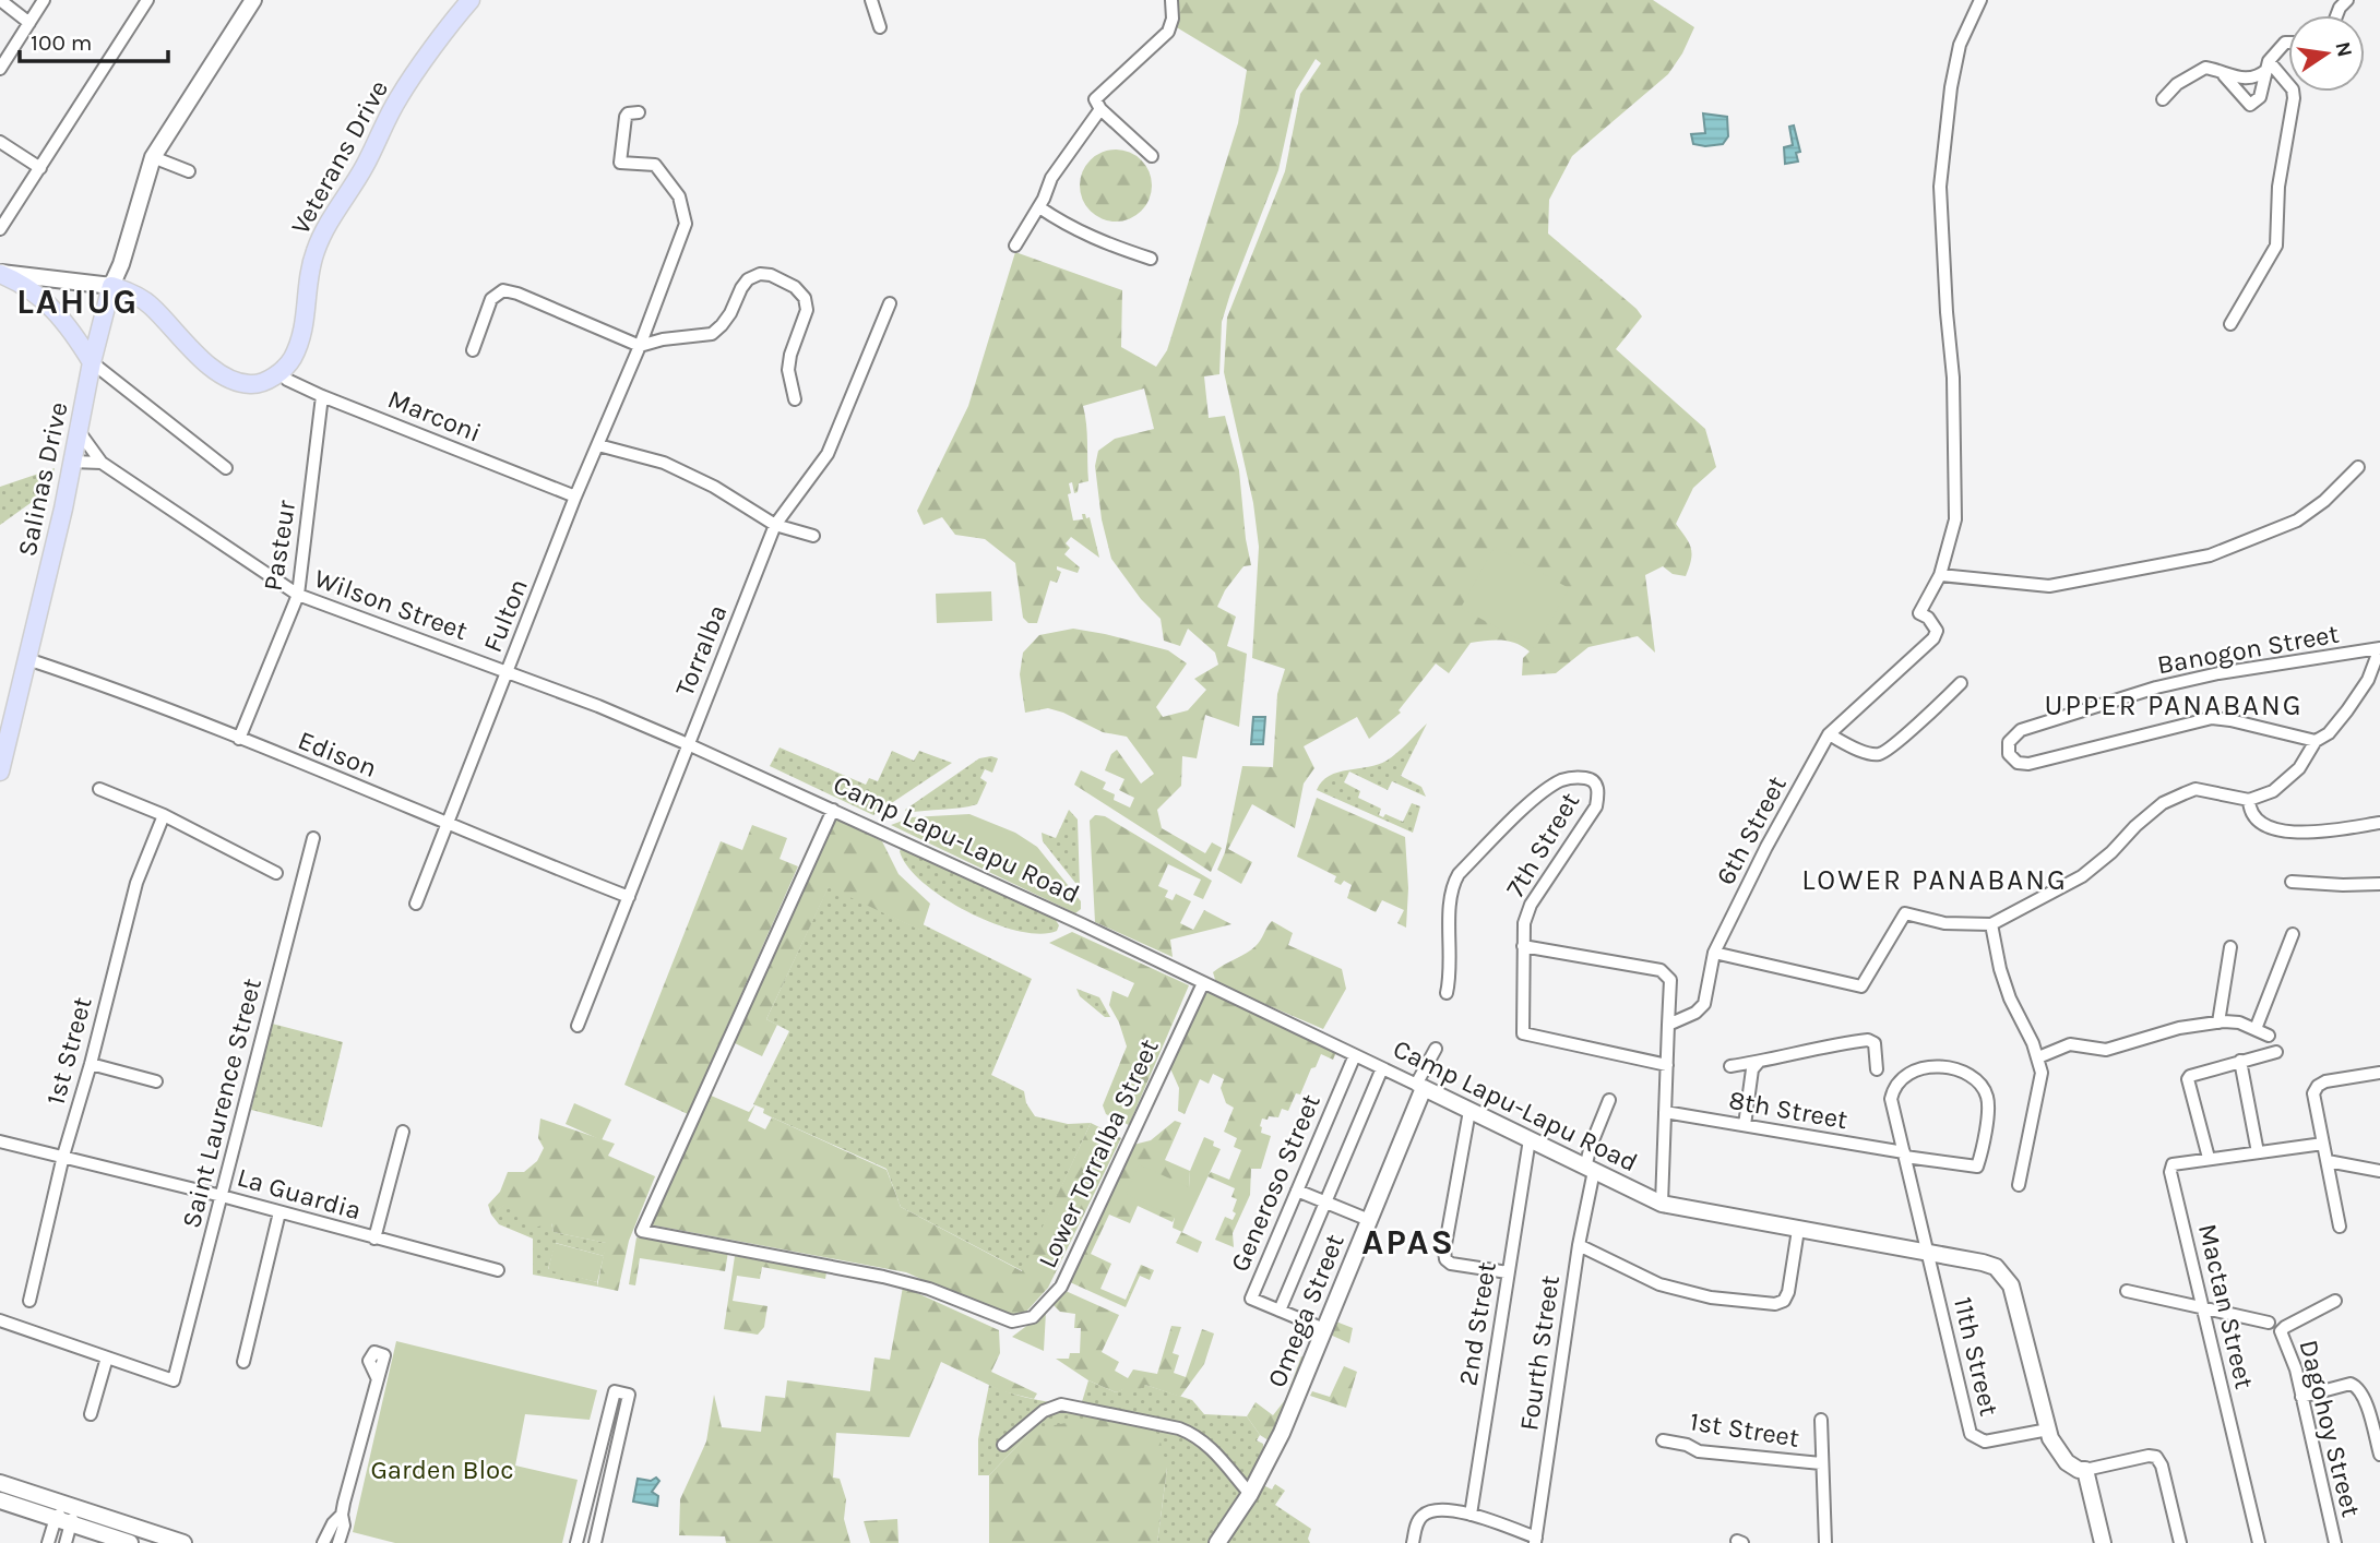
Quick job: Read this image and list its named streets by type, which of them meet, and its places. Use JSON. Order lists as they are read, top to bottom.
{
  "streets": {
    "main road": ["Veterans Drive", "Salinas Drive"],
    "street": [
      "Marconi",
      "Pasteur",
      "Wilson Street",
      "Fulton",
      "Banogon Street",
      "Torralba",
      "Edison",
      "6th Street",
      "Camp Lapu-Lapu Road",
      "7th Street",
      "1st Street",
      "Saint Laurence Street",
      "8th Street",
      "Lower Torralba Street",
      "Generoso Street",
      "La Guardia",
      "Mactan Street",
      "Omega Street",
      "2nd Street",
      "Fourth Street",
      "11th Street",
      "Dagohoy Street"
    ]
  },
  "crossings": [
    ["Veterans Drive", "Marconi"],
    ["Marconi", "Pasteur"],
    ["Marconi", "Fulton"],
    ["Salinas Drive", "Wilson Street"],
    ["Salinas Drive", "Edison"],
    ["Pasteur", "Wilson Street"],
    ["Pasteur", "Edison"],
    ["Wilson Street", "Fulton"],
    ["Wilson Street", "Torralba"],
    ["Wilson Street", "Camp Lapu-Lapu Road"],
    ["Fulton", "Edison"],
    ["Torralba", "Edison"],
    ["Torralba", "Camp Lapu-Lapu Road"],
    ["Camp Lapu-Lapu Road", "Lower Torralba Street"],
    ["Camp Lapu-Lapu Road", "Generoso Street"],
    ["Camp Lapu-Lapu Road", "Omega Street"],
    ["Camp Lapu-Lapu Road", "2nd Street"],
    ["Camp Lapu-Lapu Road", "Fourth Street"],
    ["Camp Lapu-Lapu Road", "11th Street"],
    ["1st Street", "La Guardia"],
    ["Saint Laurence Street", "La Guardia"],
    ["Generoso Street", "Omega Street"],
    ["Mactan Street", "Dagohoy Street"]
  ],
  "districts": [
    "LAHUG",
    "UPPER PANABANG",
    "LOWER PANABANG",
    "APAS"
  ],
  "parks": ["Garden Bloc"],
  "scale_bar": "100 m",
  "north": "right"
}
